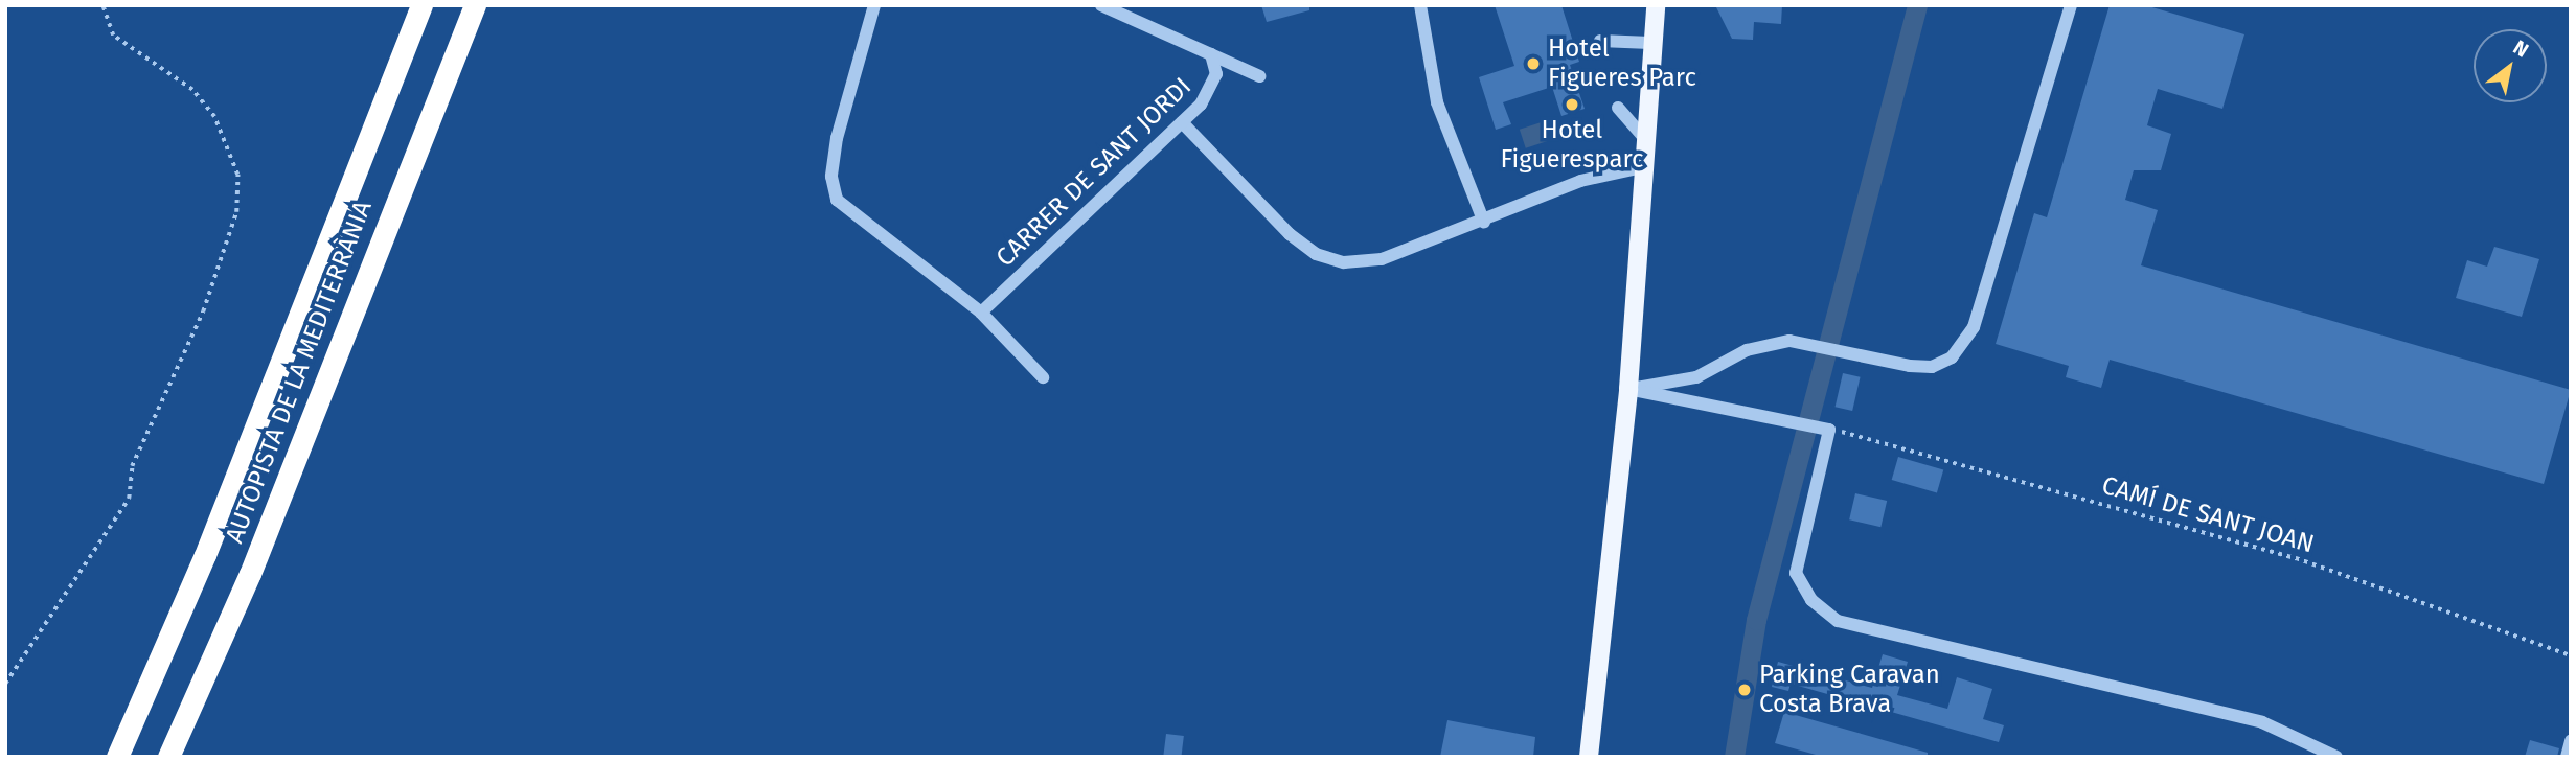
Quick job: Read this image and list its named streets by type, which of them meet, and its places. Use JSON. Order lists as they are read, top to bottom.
{
  "streets": {
    "highway": ["AUTOPISTA DE LA MEDITERRÀNIA"],
    "street": ["CARRER DE SANT JORDI"],
    "path": ["CAMÍ DE SANT JOAN"]
  },
  "places": ["Hotel Figueres Parc", "Hotel Figueresparc", "Parking Caravan Costa Brava"],
  "north": "top right"
}
